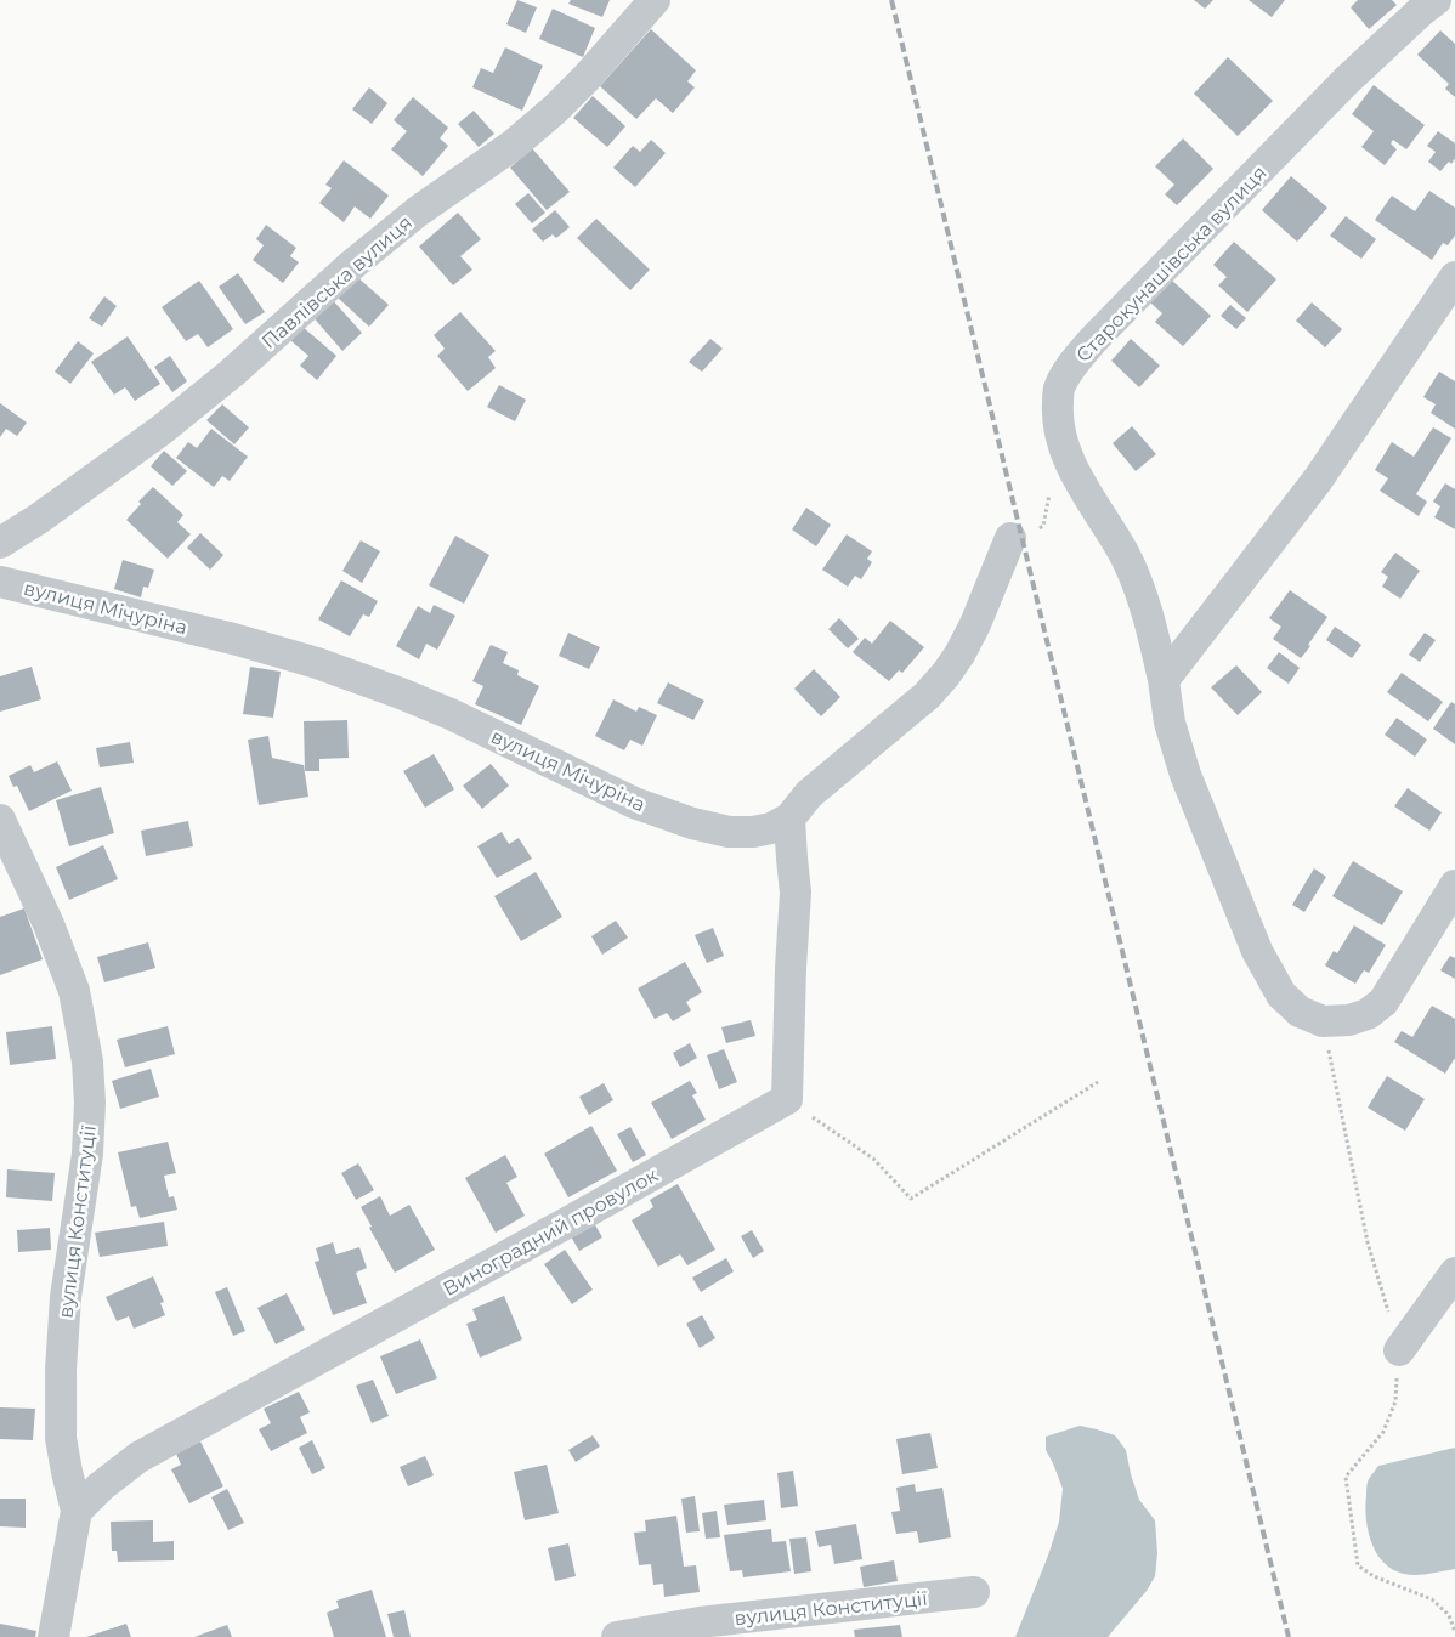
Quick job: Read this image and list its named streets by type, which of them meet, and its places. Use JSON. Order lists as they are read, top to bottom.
{
  "streets": {
    "street": [
      "Старокунашівська вулиця",
      "Павлівська вулиця",
      "вулиця Мічуріна",
      "вулиця Конституції",
      "Виноградний провулок"
    ]
  },
  "crossings": [
    ["вулиця Конституції", "Виноградний провулок"]
  ]
}
